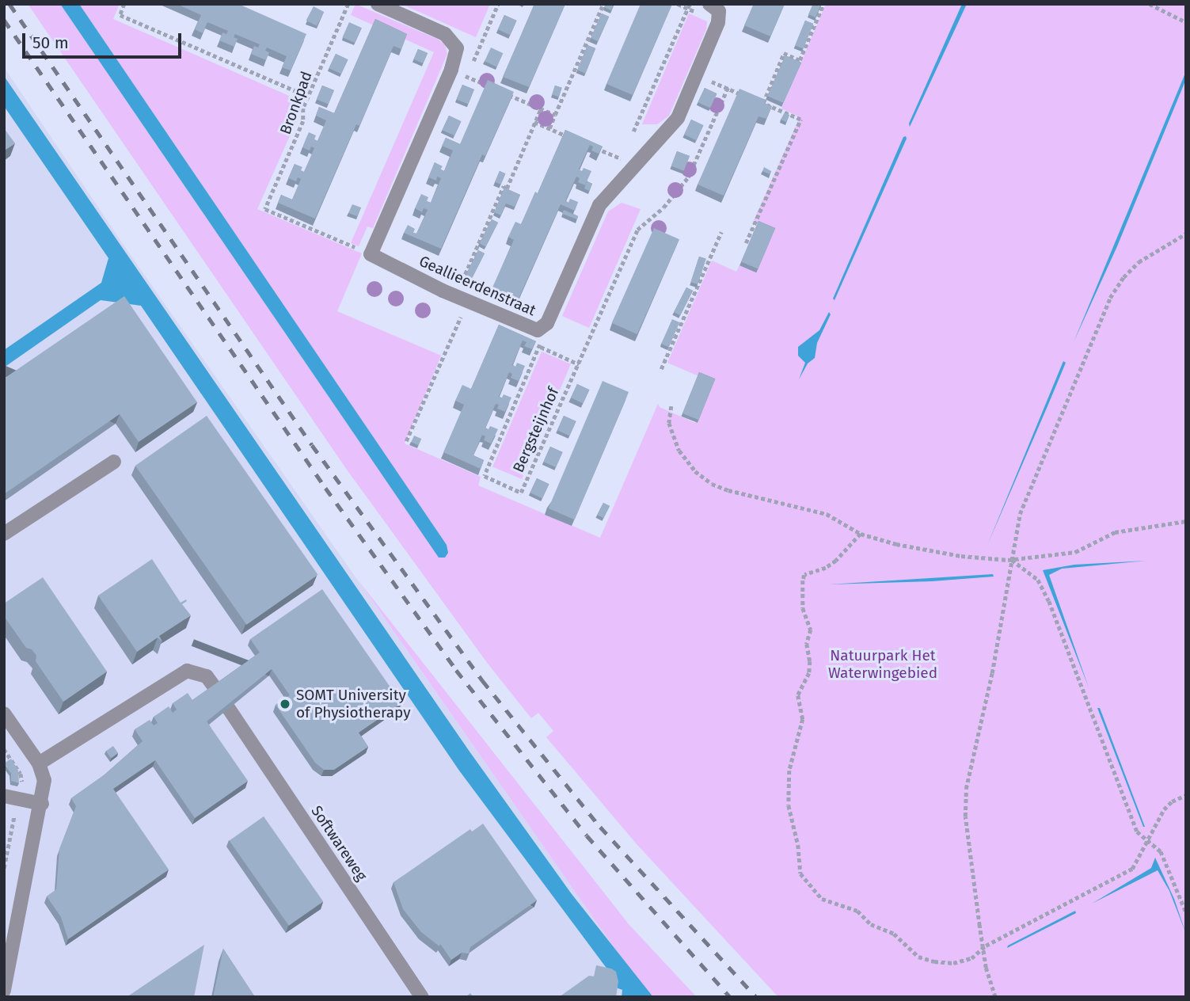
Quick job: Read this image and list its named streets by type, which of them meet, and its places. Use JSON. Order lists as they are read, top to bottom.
{
  "streets": {
    "street": ["Geallieerdenstraat", "Softwareweg"],
    "path": ["Bronkpad", "Bergsteijnhof"]
  },
  "crossings": [
    ["Bronkpad", "Geallieerdenstraat"]
  ],
  "parks": ["Natuurpark Het Waterwingebied"],
  "places": ["SOMT University of Physiotherapy"],
  "scale_bar": "50 m"
}
